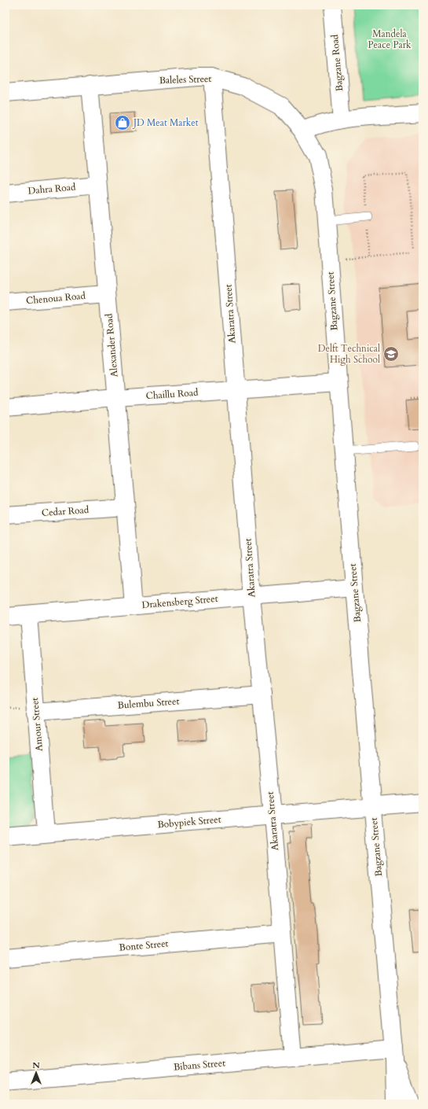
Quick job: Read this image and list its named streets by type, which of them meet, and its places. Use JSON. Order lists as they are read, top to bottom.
{
  "streets": {
    "street": [
      "Bagzane Road",
      "Baleles Street",
      "Dahra Road",
      "Chenoua Road",
      "Bagzane Street",
      "Akaratra Street",
      "Alexander Road",
      "Chaillu Road",
      "Cedar Road",
      "Drakensberg Street",
      "Bulembu Street",
      "Amour Street",
      "Bobypiek Street",
      "Bonte Street",
      "Bibans Street"
    ]
  },
  "crossings": [
    ["Baleles Street", "Bagzane Street"],
    ["Baleles Street", "Akaratra Street"],
    ["Baleles Street", "Alexander Road"],
    ["Dahra Road", "Alexander Road"],
    ["Chenoua Road", "Alexander Road"],
    ["Bagzane Street", "Chaillu Road"],
    ["Bagzane Street", "Drakensberg Street"],
    ["Bagzane Street", "Bobypiek Street"],
    ["Bagzane Street", "Bibans Street"],
    ["Akaratra Street", "Chaillu Road"],
    ["Akaratra Street", "Drakensberg Street"],
    ["Akaratra Street", "Bulembu Street"],
    ["Akaratra Street", "Bobypiek Street"],
    ["Akaratra Street", "Bonte Street"],
    ["Akaratra Street", "Bibans Street"],
    ["Alexander Road", "Chaillu Road"],
    ["Alexander Road", "Cedar Road"],
    ["Alexander Road", "Drakensberg Street"],
    ["Drakensberg Street", "Amour Street"],
    ["Bulembu Street", "Amour Street"],
    ["Amour Street", "Bobypiek Street"]
  ],
  "parks": ["Mandela Peace Park"],
  "places": {
    "shop": ["JD Meat Market"],
    "school or university": ["Delft Technical High School"]
  },
  "north": "top"
}
